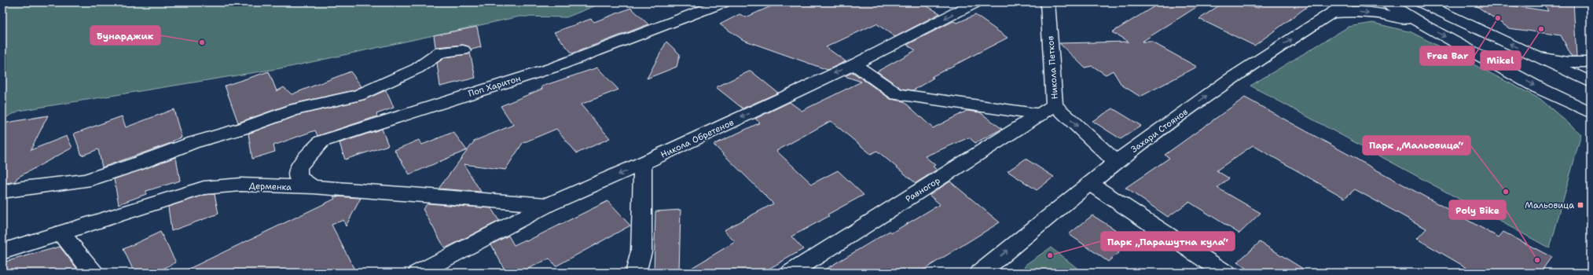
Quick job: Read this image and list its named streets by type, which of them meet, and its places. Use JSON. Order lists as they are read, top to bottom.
{
  "streets": {
    "street": [
      "Никола Петков",
      "Поп Харитон",
      "Захари Стоянов",
      "Никола Обретенов",
      "Дерменка",
      "Равногор"
    ]
  },
  "crossings": [
    ["Никола Петков", "Захари Стоянов"],
    ["Никола Петков", "Равногор"],
    ["Поп Харитон", "Дерменка"],
    ["Никола Обретенов", "Дерменка"]
  ],
  "one_way": ["Никола Петков", "Захари Стоянов", "Никола Обретенов"],
  "places": {
    "other": [
      "Free Bar",
      "Mikel",
      "Бунарджик",
      "Парк „Мальовица“",
      "Парк „Парашутна кула“",
      "Poly Bike"
    ],
    "transit": ["Мальовица"]
  }
}
